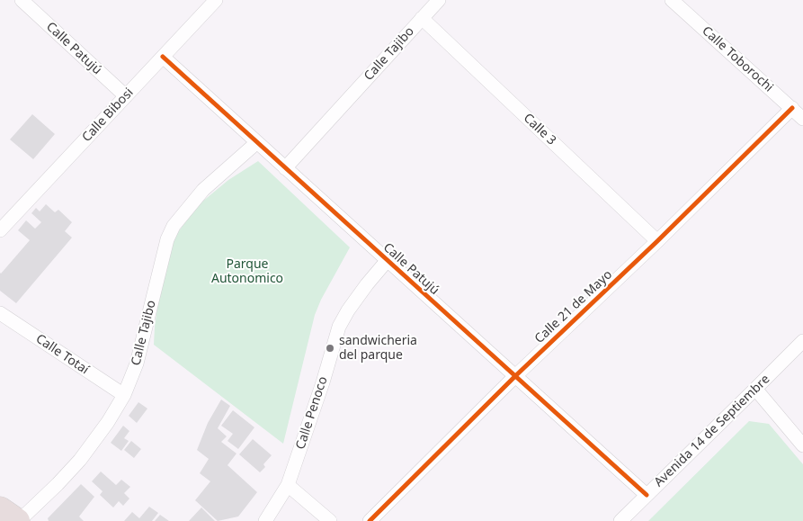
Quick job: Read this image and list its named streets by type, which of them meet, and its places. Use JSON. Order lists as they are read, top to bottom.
{
  "streets": {
    "street": [
      "Calle Patujú",
      "Calle Tajibo",
      "Calle Toborochi",
      "Calle Bibosi",
      "Calle 3",
      "Calle 21 de Mayo",
      "Calle Totaí",
      "Calle Penoco",
      "Avenida 14 de Septiembre"
    ]
  },
  "crossings": [
    ["Calle Patujú", "Calle Tajibo"],
    ["Calle Patujú", "Calle Bibosi"],
    ["Calle Patujú", "Calle 21 de Mayo"],
    ["Calle Patujú", "Calle Penoco"],
    ["Calle Patujú", "Avenida 14 de Septiembre"],
    ["Calle Tajibo", "Calle 3"],
    ["Calle Tajibo", "Calle Totaí"],
    ["Calle Toborochi", "Calle 21 de Mayo"],
    ["Calle 3", "Calle 21 de Mayo"]
  ],
  "parks": ["Parque Autonomico"],
  "places": ["sandwicheria del parque"]
}
